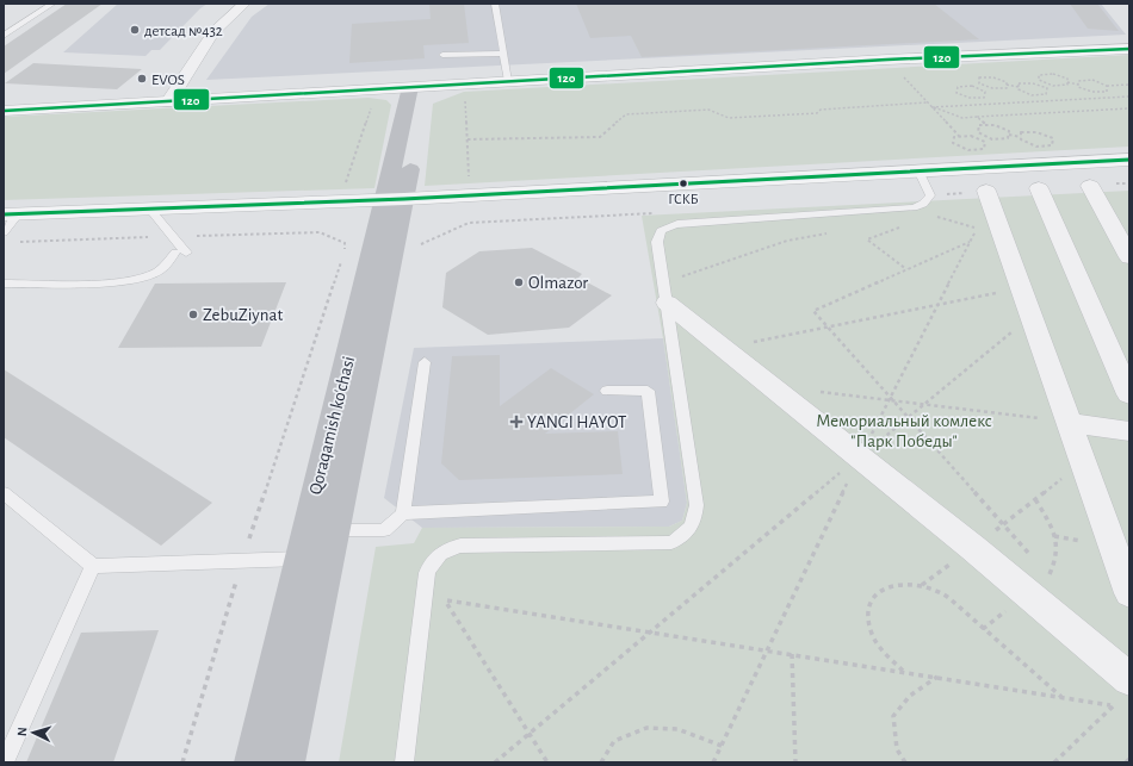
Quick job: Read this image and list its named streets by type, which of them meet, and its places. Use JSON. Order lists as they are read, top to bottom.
{
  "streets": {
    "main road": ["Qoraqamish ko'chasi"]
  },
  "parks": ["Мемориальный комлекс \"Парк Победы\""],
  "places": {
    "other": [
      "детсад №432",
      "EVOS",
      "ГСКБ",
      "Olmazor",
      "ZebuZiynat"
    ],
    "health": ["YANGI HAYOT"]
  },
  "lines": ["transit line 120"],
  "north": "left"
}
